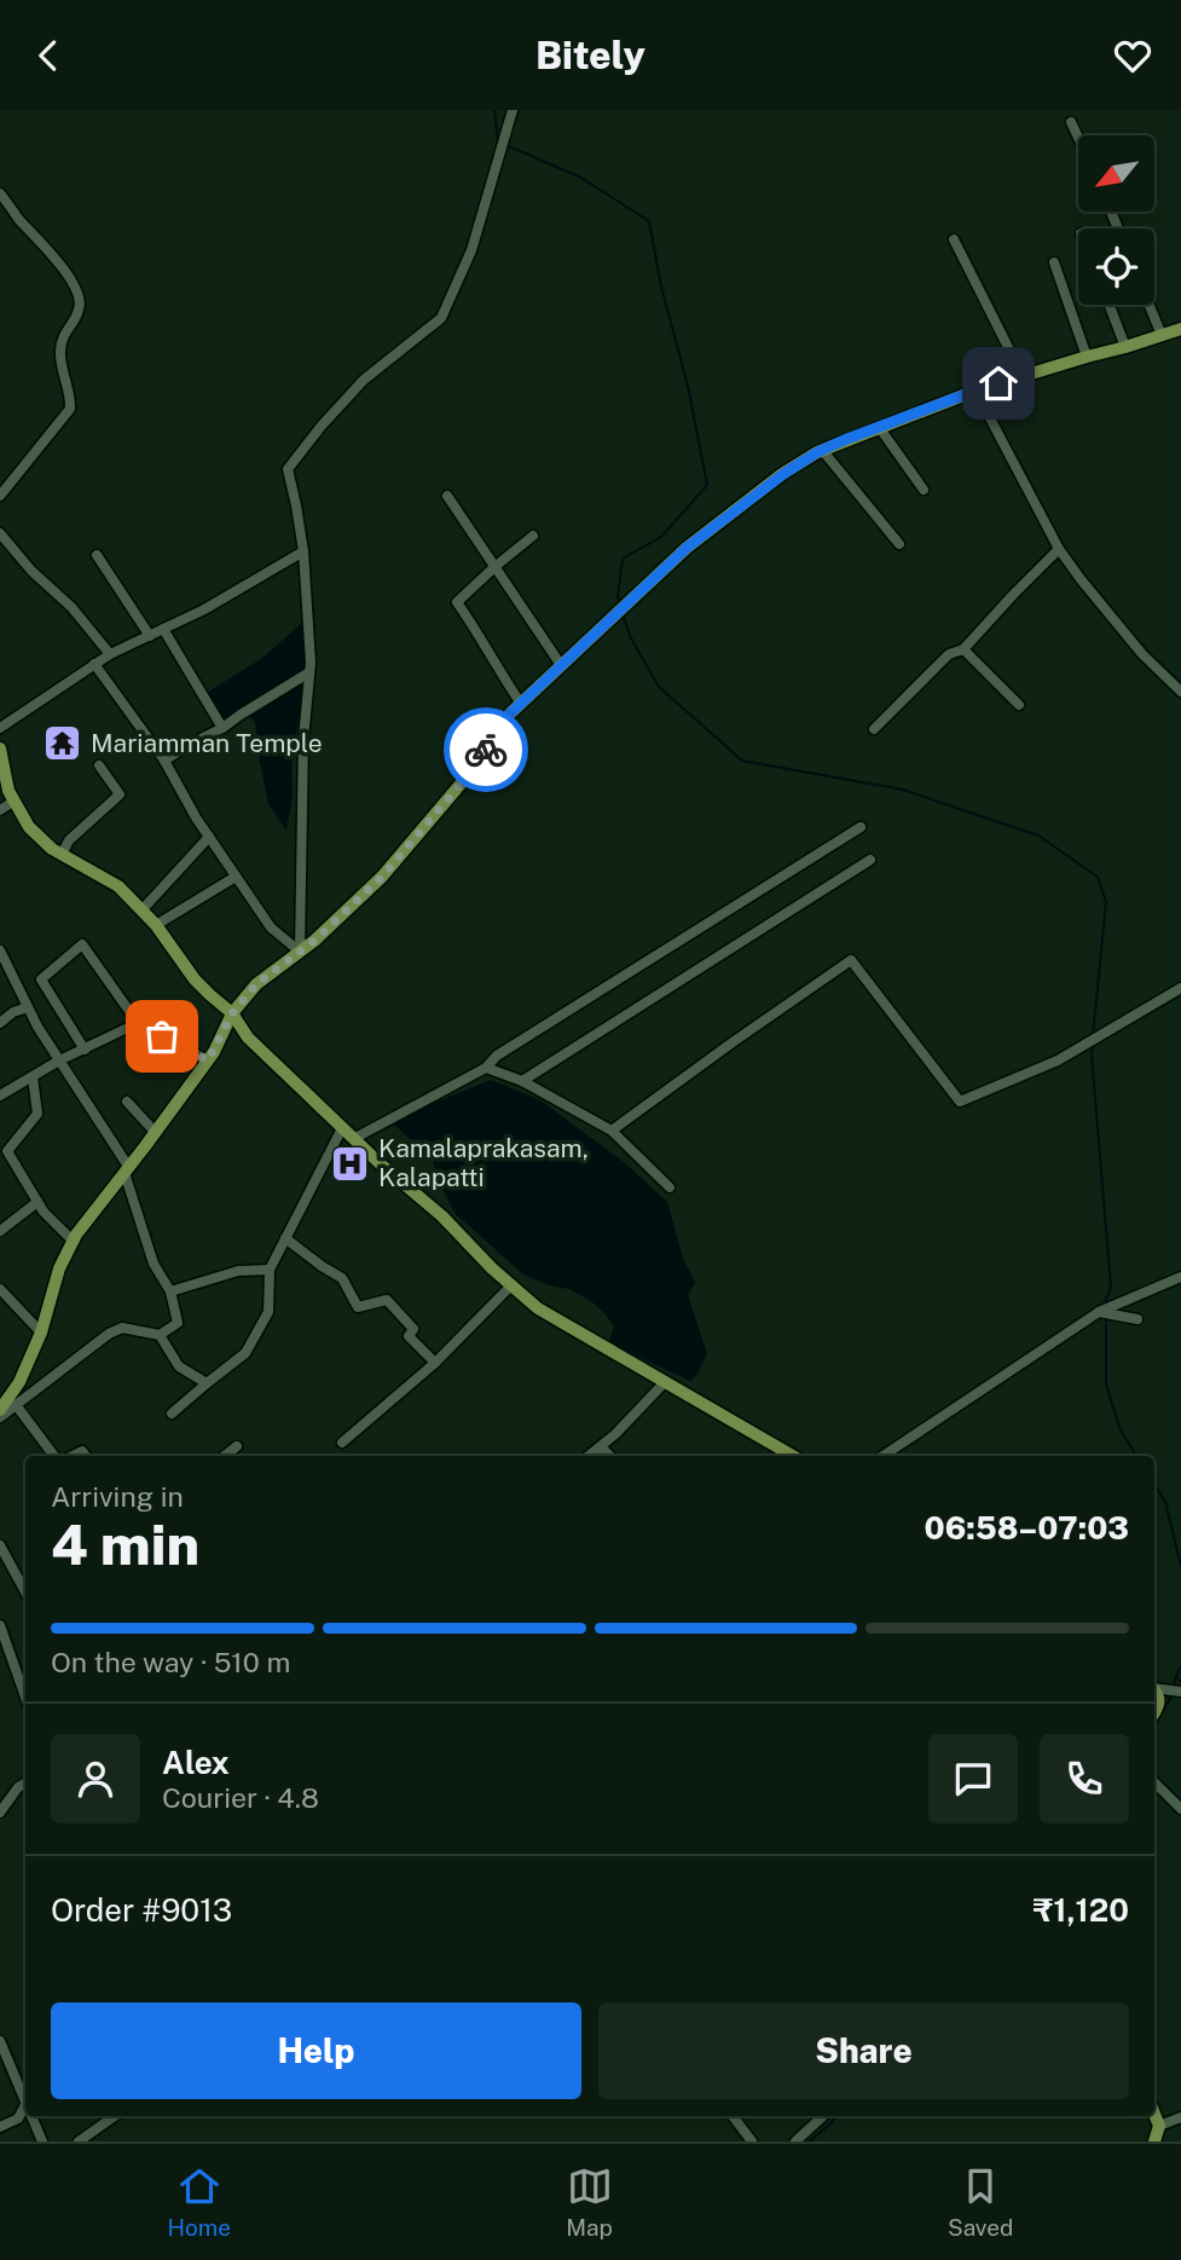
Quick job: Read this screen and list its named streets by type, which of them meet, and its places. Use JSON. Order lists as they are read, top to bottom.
{
  "places": {
    "temple": ["Mariamman Temple"],
    "hospital": ["Kamalaprakasam, Kalapatti"]
  },
  "north": "bottom left",
  "page": {
    "header": "Bitely",
    "heading": ["4 min", "Arriving in", "06:58–07:03"],
    "panel": [
      "Alex",
      "Courier · 4.8",
      "Order #9013",
      "₹1,120"
    ],
    "bar": "On the way · 510 m",
    "buttons": ["Help", "Share"],
    "tabs": ["Home", "Map", "Saved"]
  }
}
